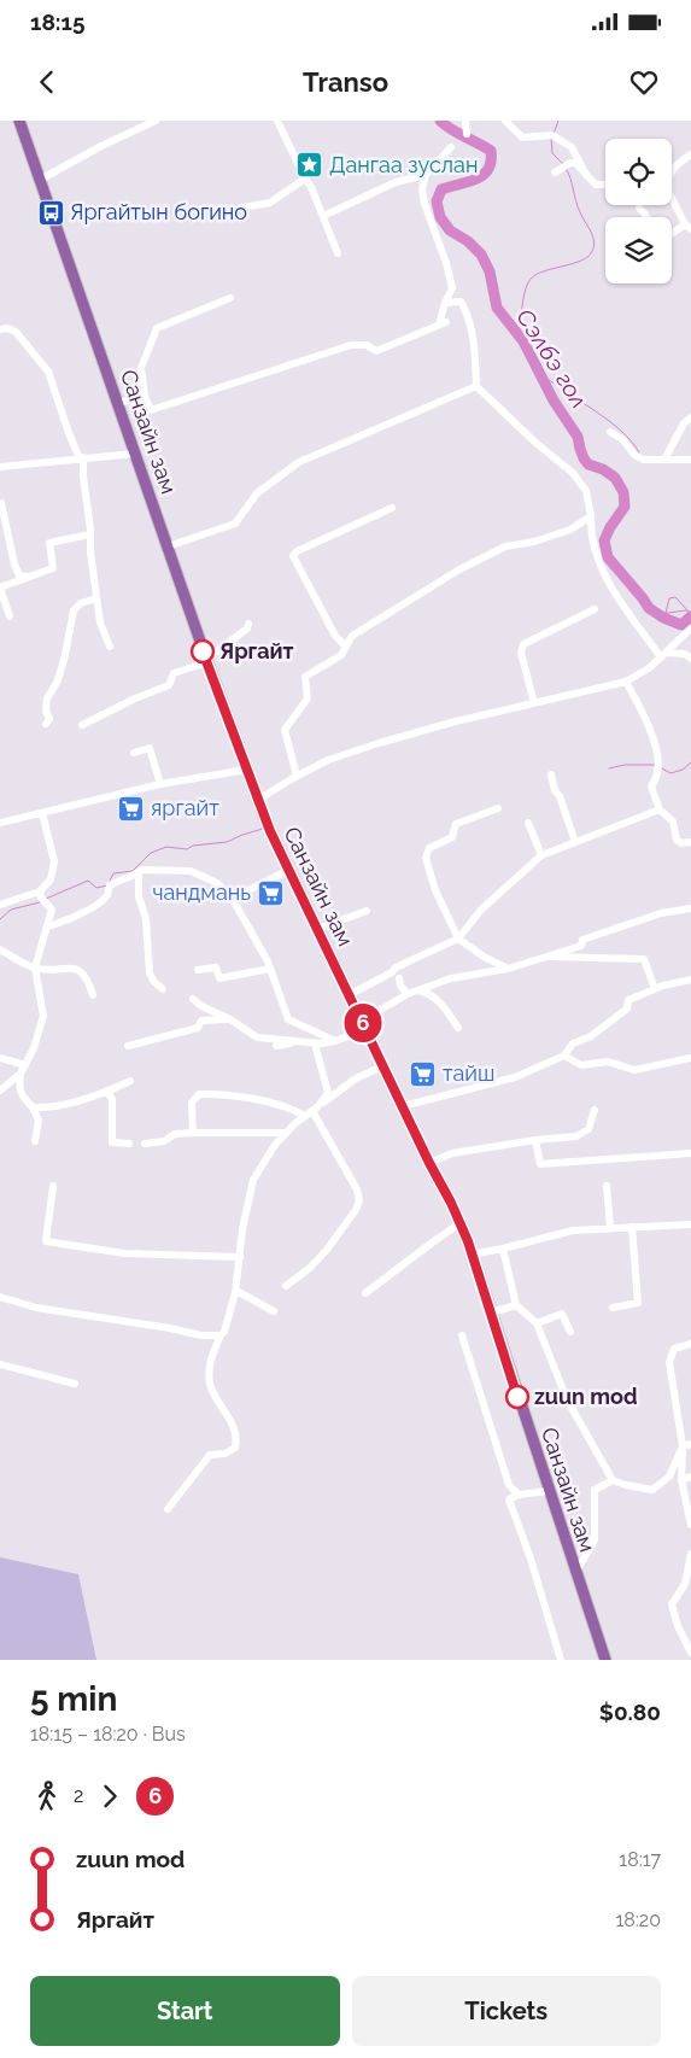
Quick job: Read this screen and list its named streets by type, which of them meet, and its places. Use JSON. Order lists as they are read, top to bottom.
{
  "streets": {
    "main road": ["Санзайн зам"]
  },
  "water": ["Сэлбэ гол"],
  "places": {
    "place": ["Дангаа зуслан"],
    "bus stop": ["Яргайтын богино"],
    "other": ["Яргайт", "zuun mod"],
    "supermarket": ["яргайт", "чандмань", "тайш"]
  },
  "lines": ["bus line 6"],
  "page": {
    "status": "18:15",
    "header": "Transo",
    "on_map": "6",
    "heading": ["5 min", "18:15 – 18:20 · Bus", "$0.80"],
    "legs": ["2", "6"],
    "list": [
      {
        "name": "zuun mod",
        "value": "18:17"
      },
      {
        "name": "Яргайт",
        "value": "18:20"
      }
    ],
    "buttons": ["Start", "Tickets"]
  }
}
